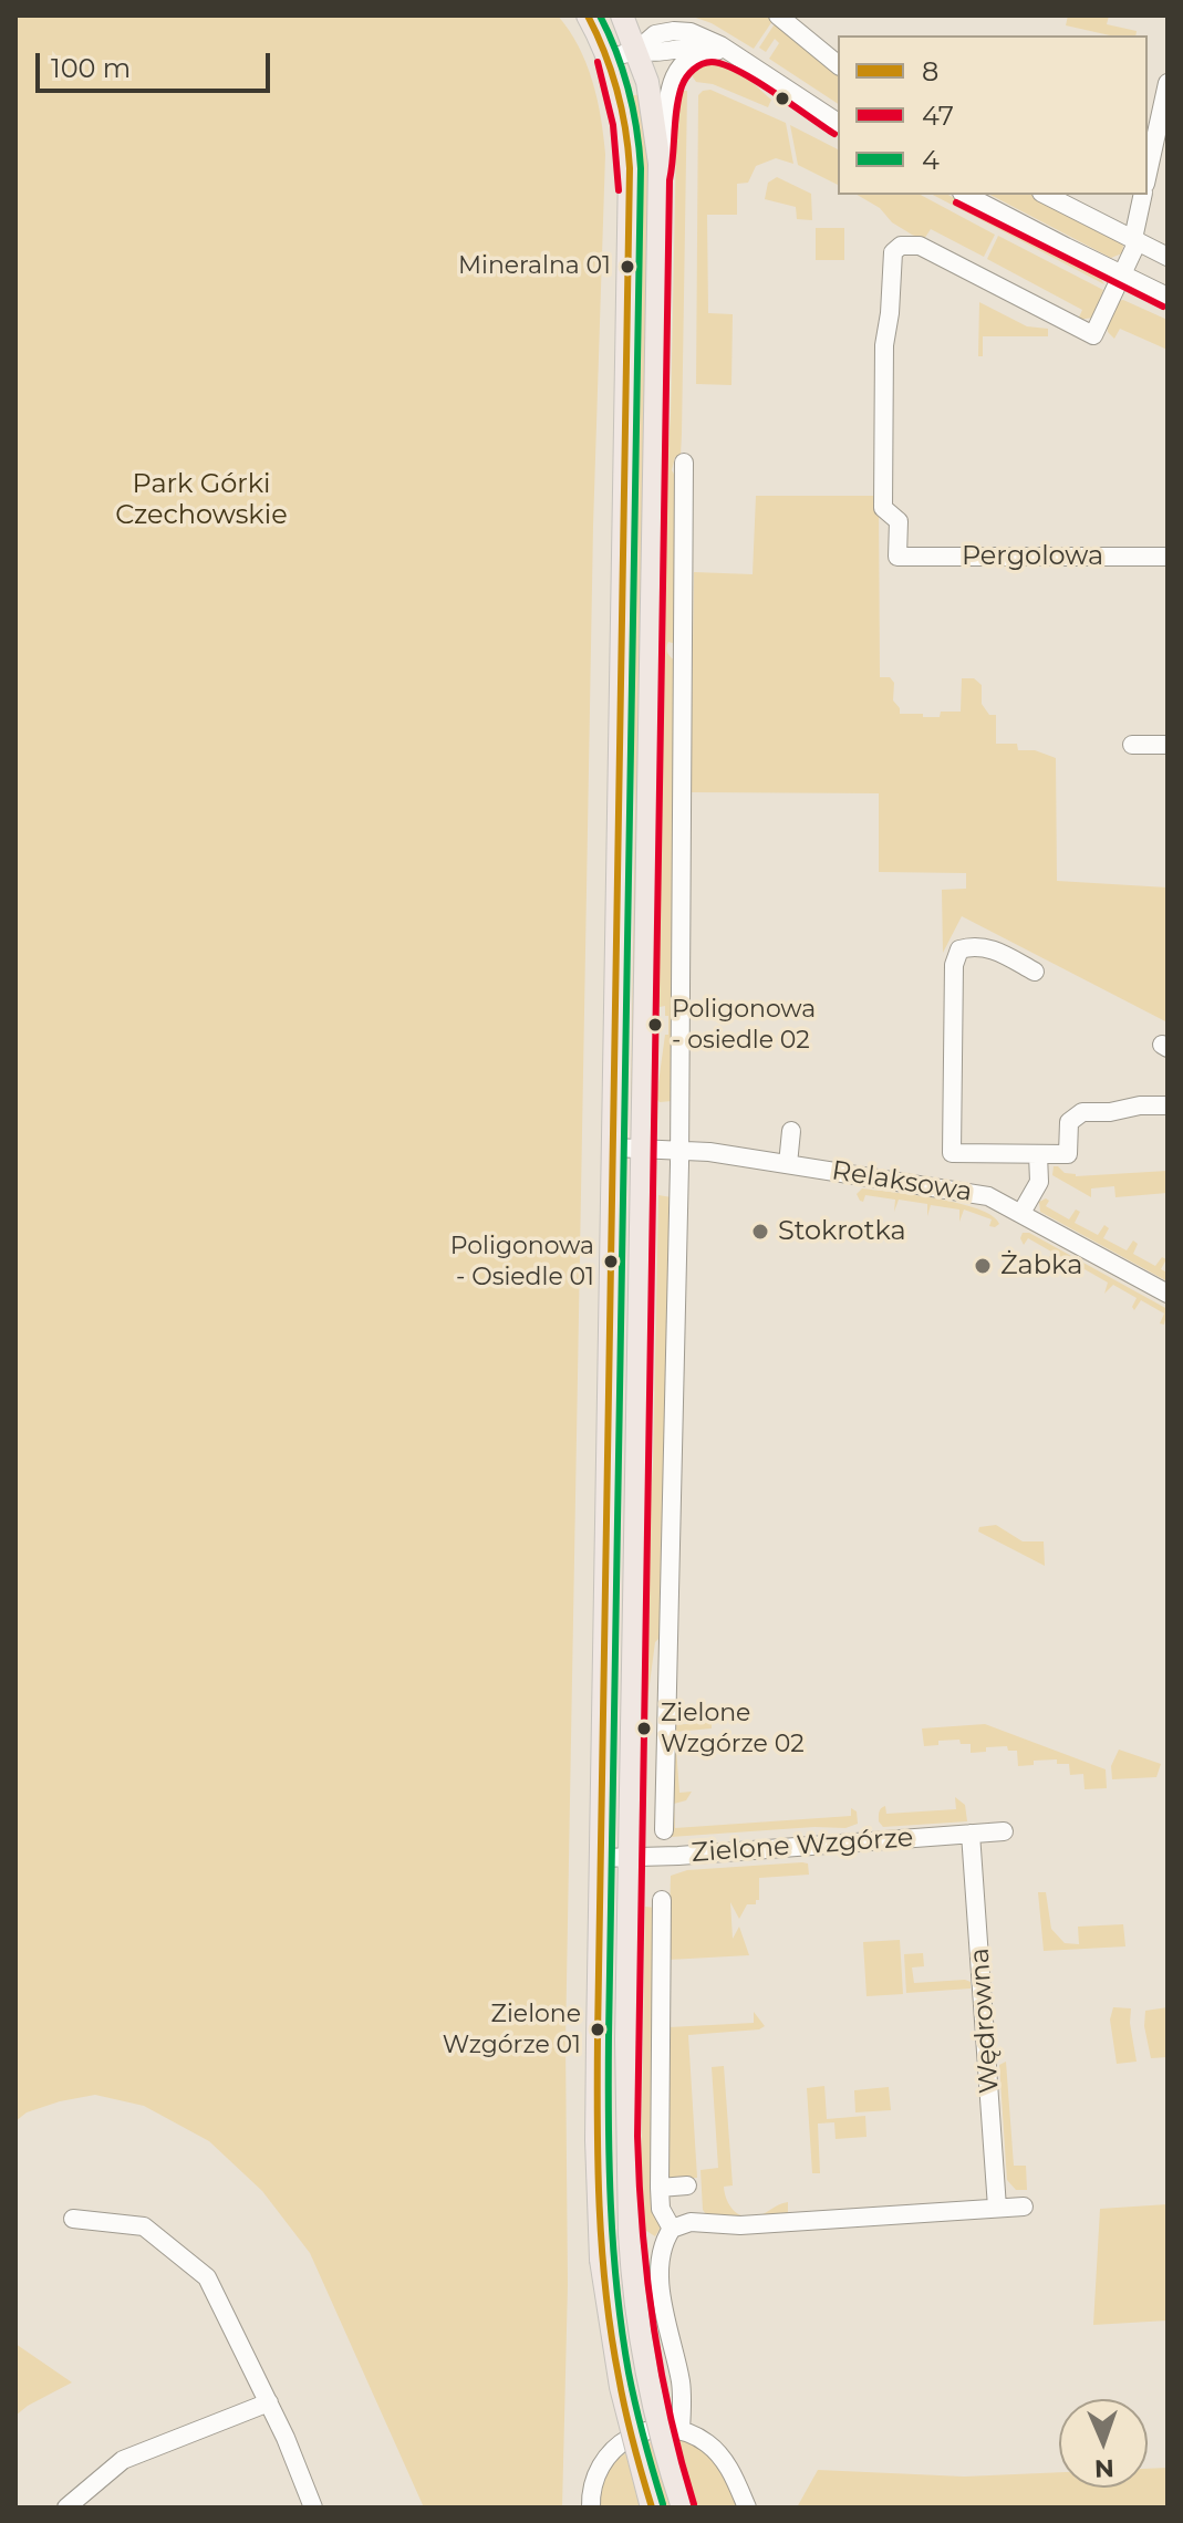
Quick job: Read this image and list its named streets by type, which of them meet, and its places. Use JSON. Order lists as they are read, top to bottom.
{
  "streets": {
    "street": [
      "Pergolowa",
      "Relaksowa",
      "Zielone Wzgórze",
      "Wędrowna"
    ]
  },
  "crossings": [
    ["Zielone Wzgórze", "Wędrowna"]
  ],
  "parks": ["Park Górki Czechowskie"],
  "places": [
    "Mineralna 01",
    "Poligonowa - osiedle 02",
    "Stokrotka",
    "Poligonowa - Osiedle 01",
    "Żabka",
    "Zielone Wzgórze 02",
    "Zielone Wzgórze 01"
  ],
  "lines": ["transit line 8", "transit line 4", "transit line 47"],
  "legend": ["8", "47", "4"],
  "scale_bar": "100 m",
  "north": "bottom"
}
